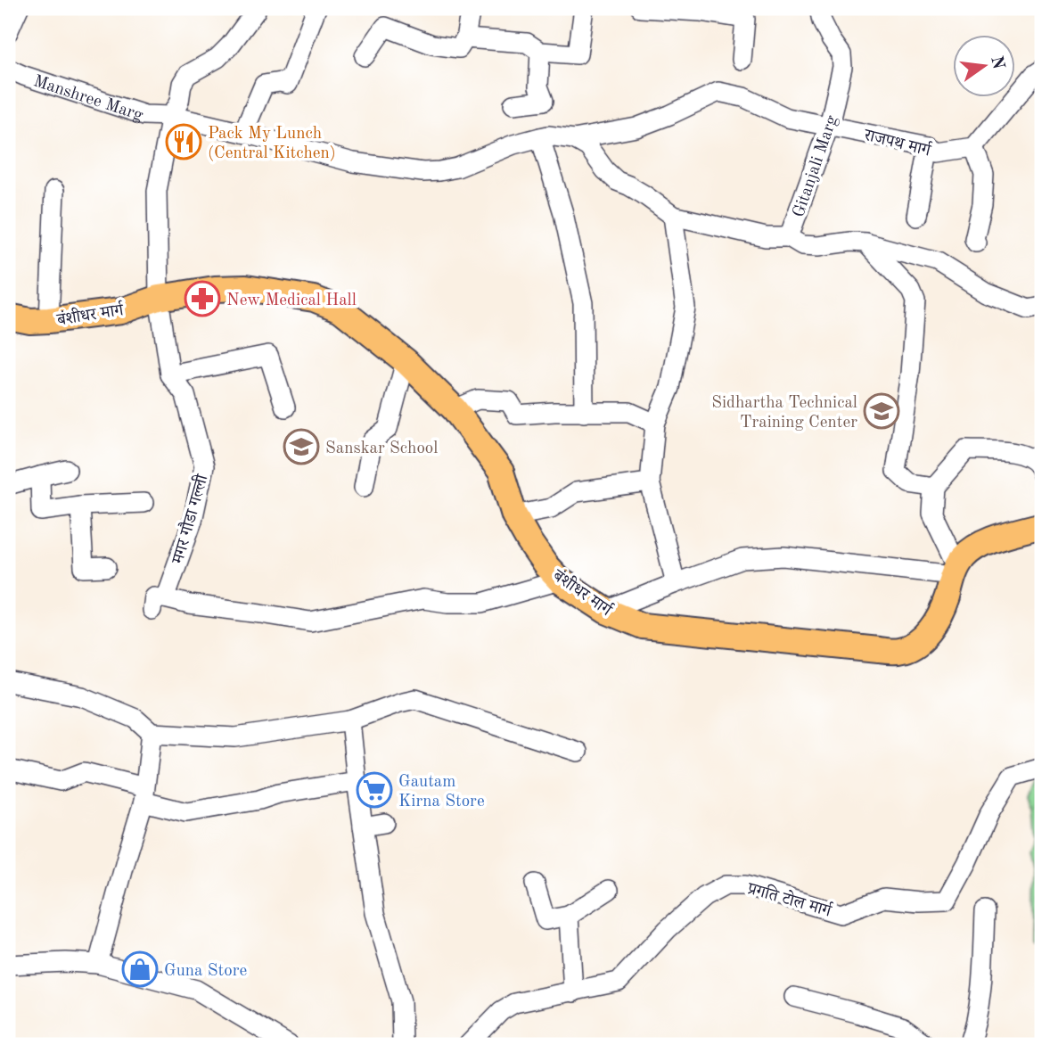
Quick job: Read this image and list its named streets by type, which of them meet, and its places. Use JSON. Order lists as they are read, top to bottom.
{
  "streets": {
    "main road": ["बंशीधर मार्ग"],
    "street": [
      "Manshree Marg",
      "राजपथ मार्ग",
      "Gitanjali Marg",
      "मगर गौडा गल्ली",
      "प्रगति टोल मार्ग"
    ]
  },
  "crossings": [
    ["Manshree Marg", "राजपथ मार्ग"],
    ["Manshree Marg", "मगर गौडा गल्ली"],
    ["राजपथ मार्ग", "Gitanjali Marg"],
    ["बंशीधर मार्ग", "मगर गौडा गल्ली"]
  ],
  "places": {
    "restaurant": ["Pack My Lunch (Central Kitchen)"],
    "pharmacy": ["New Medical Hall"],
    "school or university": ["Sidhartha Technical Training Center", "Sanskar School"],
    "supermarket": ["Gautam Kirna Store"],
    "shop": ["Guna Store"]
  },
  "north": "right"
}
